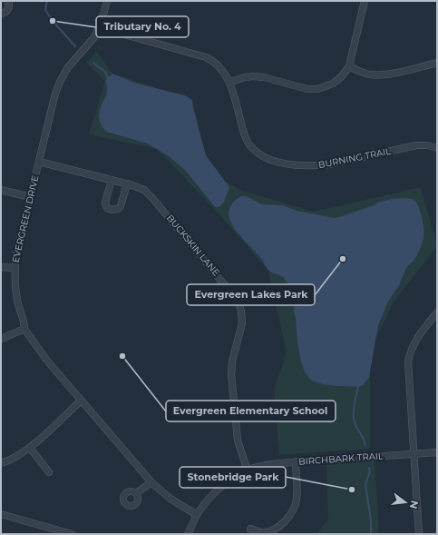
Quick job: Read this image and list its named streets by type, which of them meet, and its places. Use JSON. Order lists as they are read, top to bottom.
{
  "streets": {
    "street": [
      "BURNING TRAIL",
      "EVERGREEN DRIVE",
      "BUCKSKIN LANE",
      "BIRCHBARK TRAIL"
    ]
  },
  "crossings": [
    ["BURNING TRAIL", "EVERGREEN DRIVE"],
    ["EVERGREEN DRIVE", "BUCKSKIN LANE"],
    ["EVERGREEN DRIVE", "BIRCHBARK TRAIL"],
    ["BUCKSKIN LANE", "BIRCHBARK TRAIL"]
  ],
  "places": [
    "Tributary No. 4",
    "Evergreen Lakes Park",
    "Evergreen Elementary School",
    "Stonebridge Park"
  ],
  "north": "right"
}
